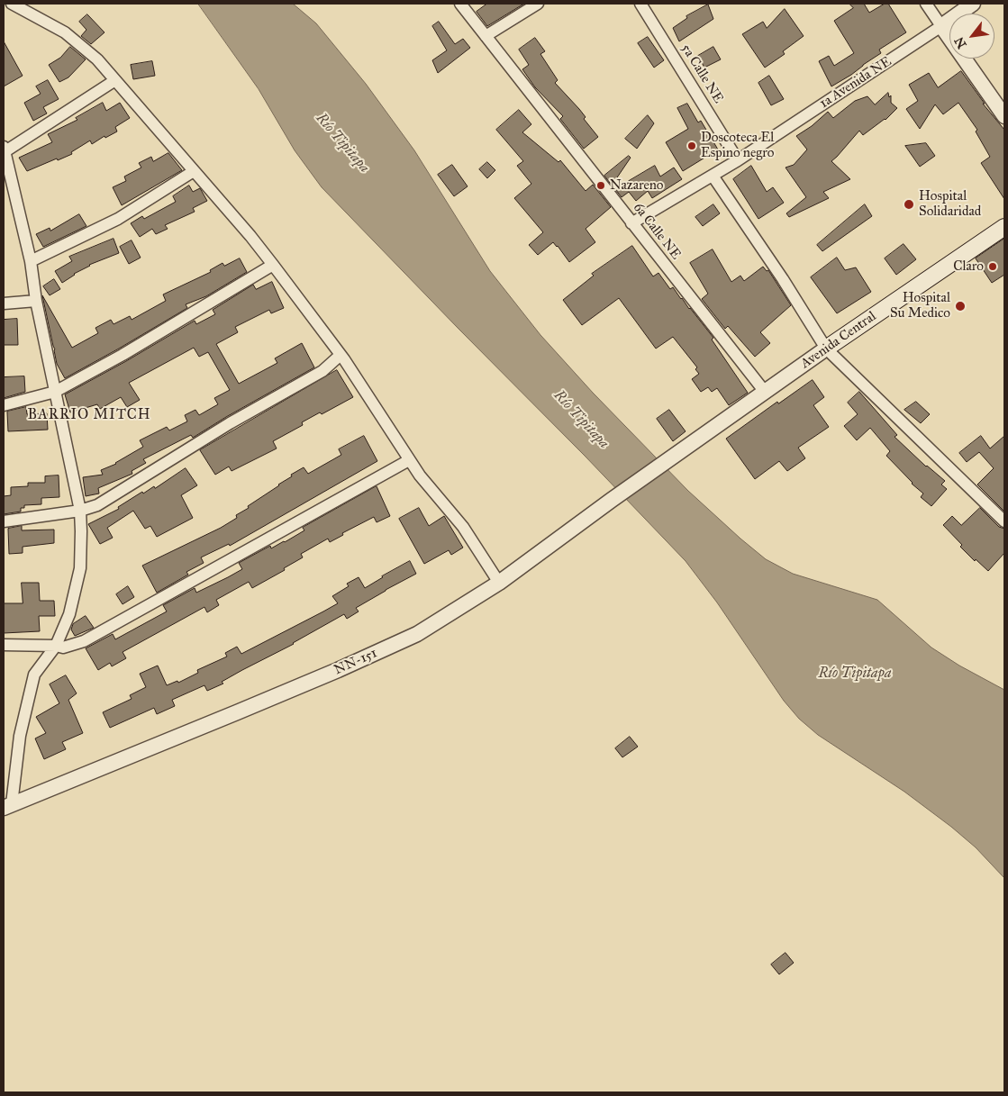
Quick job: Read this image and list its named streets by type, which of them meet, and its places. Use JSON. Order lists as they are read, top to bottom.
{
  "streets": {
    "main road": ["Avenida Central", "NN-151"],
    "street": ["5a Calle NE", "1a Avenida NE", "6a Calle NE"]
  },
  "crossings": [
    ["5a Calle NE", "1a Avenida NE"],
    ["1a Avenida NE", "6a Calle NE"],
    ["6a Calle NE", "Avenida Central"],
    ["Avenida Central", "NN-151"]
  ],
  "districts": ["BARRIO MITCH"],
  "water": ["Río Tipitapa"],
  "places": [
    "Doscoteca El Espino negro",
    "Nazareno",
    "Hospital Solidaridad",
    "Claro",
    "Hospital Su Medico"
  ],
  "north": "bottom left"
}
